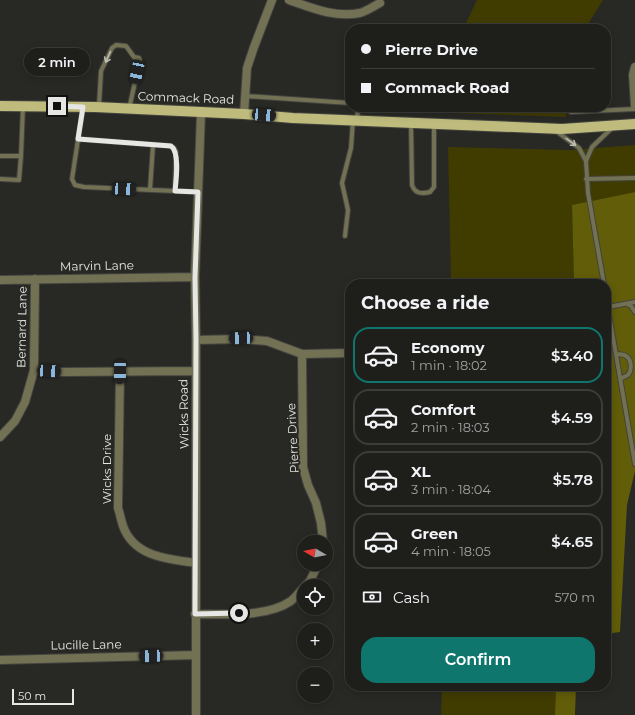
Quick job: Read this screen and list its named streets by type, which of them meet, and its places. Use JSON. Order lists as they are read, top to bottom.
{
  "streets": {
    "main road": ["Commack Road"],
    "street": [
      "Marvin Lane",
      "Bernard Lane",
      "Wicks Road",
      "Pierre Drive",
      "Wicks Drive",
      "Lucille Lane"
    ]
  },
  "crossings": [
    ["Commack Road", "Wicks Road"],
    ["Marvin Lane", "Bernard Lane"],
    ["Marvin Lane", "Wicks Road"],
    ["Wicks Road", "Wicks Drive"],
    ["Wicks Road", "Lucille Lane"]
  ],
  "scale_bar": "50 m",
  "north": "left",
  "page": {
    "banner": ["Pierre Drive", "Commack Road"],
    "bubble": "2 min",
    "heading": "Choose a ride",
    "list": [
      {
        "name": "Economy",
        "note": "1 min · 18:02",
        "value": "$3.40"
      },
      {
        "name": "Comfort",
        "note": "2 min · 18:03",
        "value": "$4.59"
      },
      {
        "name": "XL",
        "note": "3 min · 18:04",
        "value": "$5.78"
      },
      {
        "name": "Green",
        "note": "4 min · 18:05",
        "value": "$4.65"
      }
    ],
    "map_buttons": ["+", "−"],
    "pay": ["Cash", "570 m"],
    "buttons": "Confirm",
    "scale": "50 m"
  }
}
